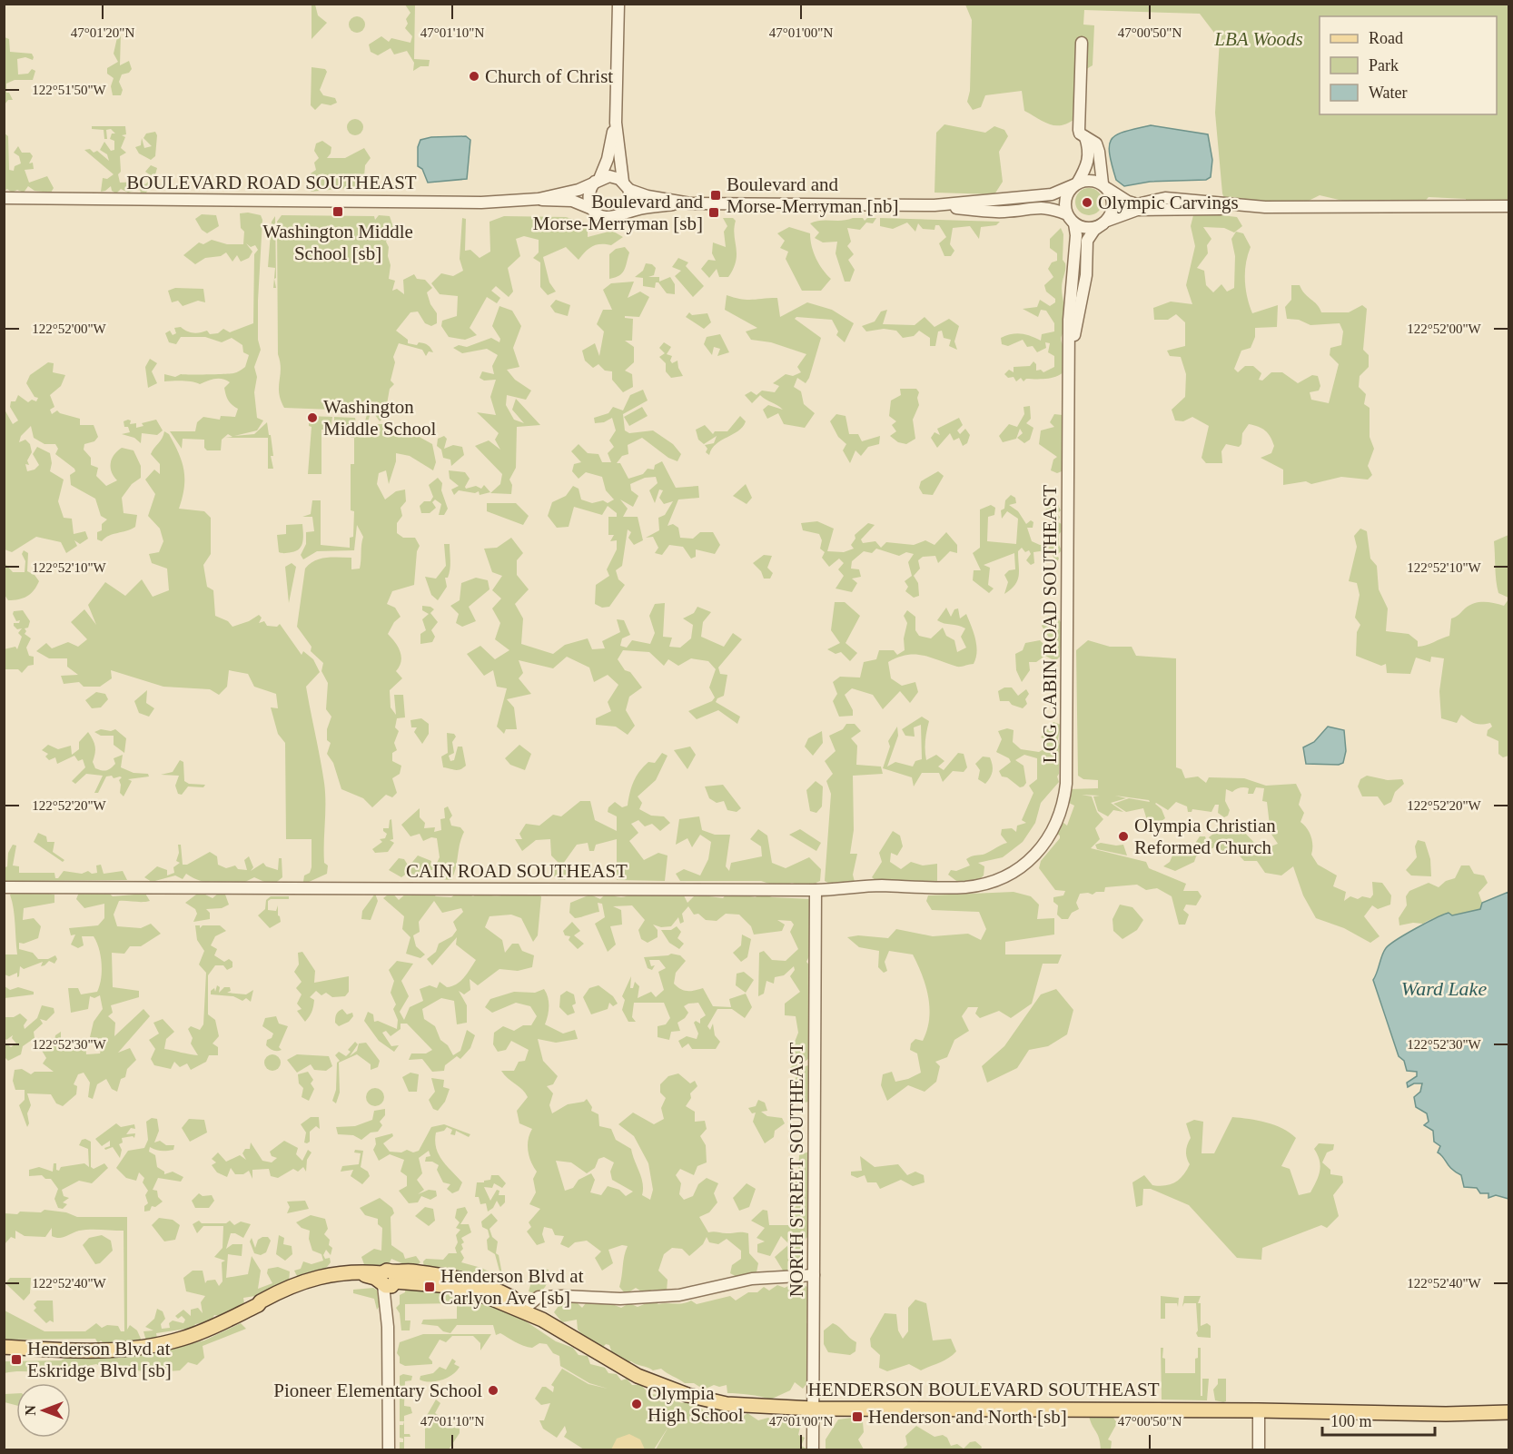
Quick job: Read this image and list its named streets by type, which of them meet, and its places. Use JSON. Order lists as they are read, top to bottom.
{
  "streets": {
    "main road": ["HENDERSON BOULEVARD SOUTHEAST"],
    "street": [
      "BOULEVARD ROAD SOUTHEAST",
      "LOG CABIN ROAD SOUTHEAST",
      "CAIN ROAD SOUTHEAST",
      "NORTH STREET SOUTHEAST"
    ]
  },
  "crossings": [
    ["LOG CABIN ROAD SOUTHEAST", "CAIN ROAD SOUTHEAST"],
    ["CAIN ROAD SOUTHEAST", "NORTH STREET SOUTHEAST"],
    ["NORTH STREET SOUTHEAST", "HENDERSON BOULEVARD SOUTHEAST"]
  ],
  "water": ["Ward Lake"],
  "parks": ["LBA Woods"],
  "places": {
    "other": [
      "Church of Christ",
      "Olympic Carvings",
      "Washington Middle School",
      "Olympia Christian Reformed Church",
      "Pioneer Elementary School",
      "Olympia High School"
    ],
    "transit": [
      "Boulevard and Morse-Merryman [nb]",
      "Washington Middle School [sb]",
      "Boulevard and Morse-Merryman [sb]",
      "Henderson Blvd at Carlyon Ave [sb]",
      "Henderson Blvd at Eskridge Blvd [sb]",
      "Henderson and North [sb]"
    ]
  },
  "legend": ["Road", "Park", "Water"],
  "scale_bar": "100 m",
  "north": "left",
  "coordinates": [
    "47°01'20\"N",
    "47°01'10\"N",
    "47°01'00\"N",
    "47°00'50\"N",
    "122°51'50\"W",
    "122°52'00\"W",
    "122°52'10\"W",
    "122°52'20\"W",
    "122°52'30\"W",
    "122°52'40\"W"
  ]
}
